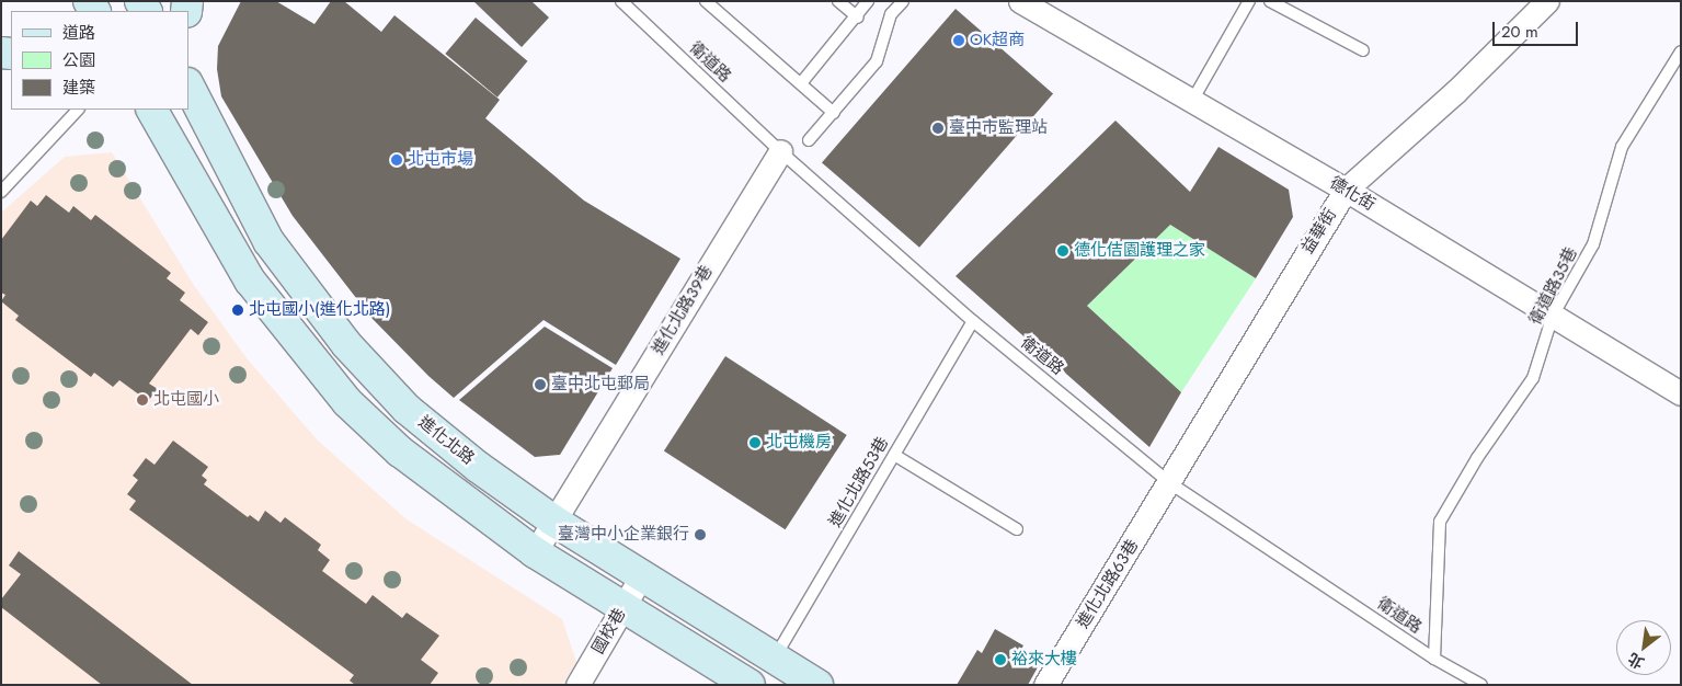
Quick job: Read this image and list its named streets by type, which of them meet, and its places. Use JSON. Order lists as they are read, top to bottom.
{
  "streets": {
    "main road": ["進化北路"],
    "street": [
      "德化街",
      "益華街",
      "進化北路39巷",
      "進化北路63巷",
      "國校巷"
    ],
    "lane": ["衛道路", "衛道路35巷", "進化北路53巷"]
  },
  "crossings": [
    ["衛道路", "益華街"],
    ["衛道路", "衛道路35巷"],
    ["衛道路", "進化北路39巷"],
    ["衛道路", "進化北路53巷"],
    ["衛道路", "進化北路63巷"],
    ["德化街", "益華街"],
    ["德化街", "衛道路35巷"],
    ["益華街", "進化北路63巷"],
    ["進化北路39巷", "進化北路"],
    ["進化北路", "進化北路53巷"],
    ["進化北路", "國校巷"]
  ],
  "places": [
    "OK超商",
    "臺中市監理站",
    "北屯市場",
    "德化佶園護理之家",
    "北屯國小(進化北路)",
    "臺中北屯郵局",
    "北屯國小",
    "北屯機房",
    "臺灣中小企業銀行",
    "裕來大樓"
  ],
  "legend": ["道路", "公園", "建築"],
  "scale_bar": "20 m",
  "north": "bottom left"
}
